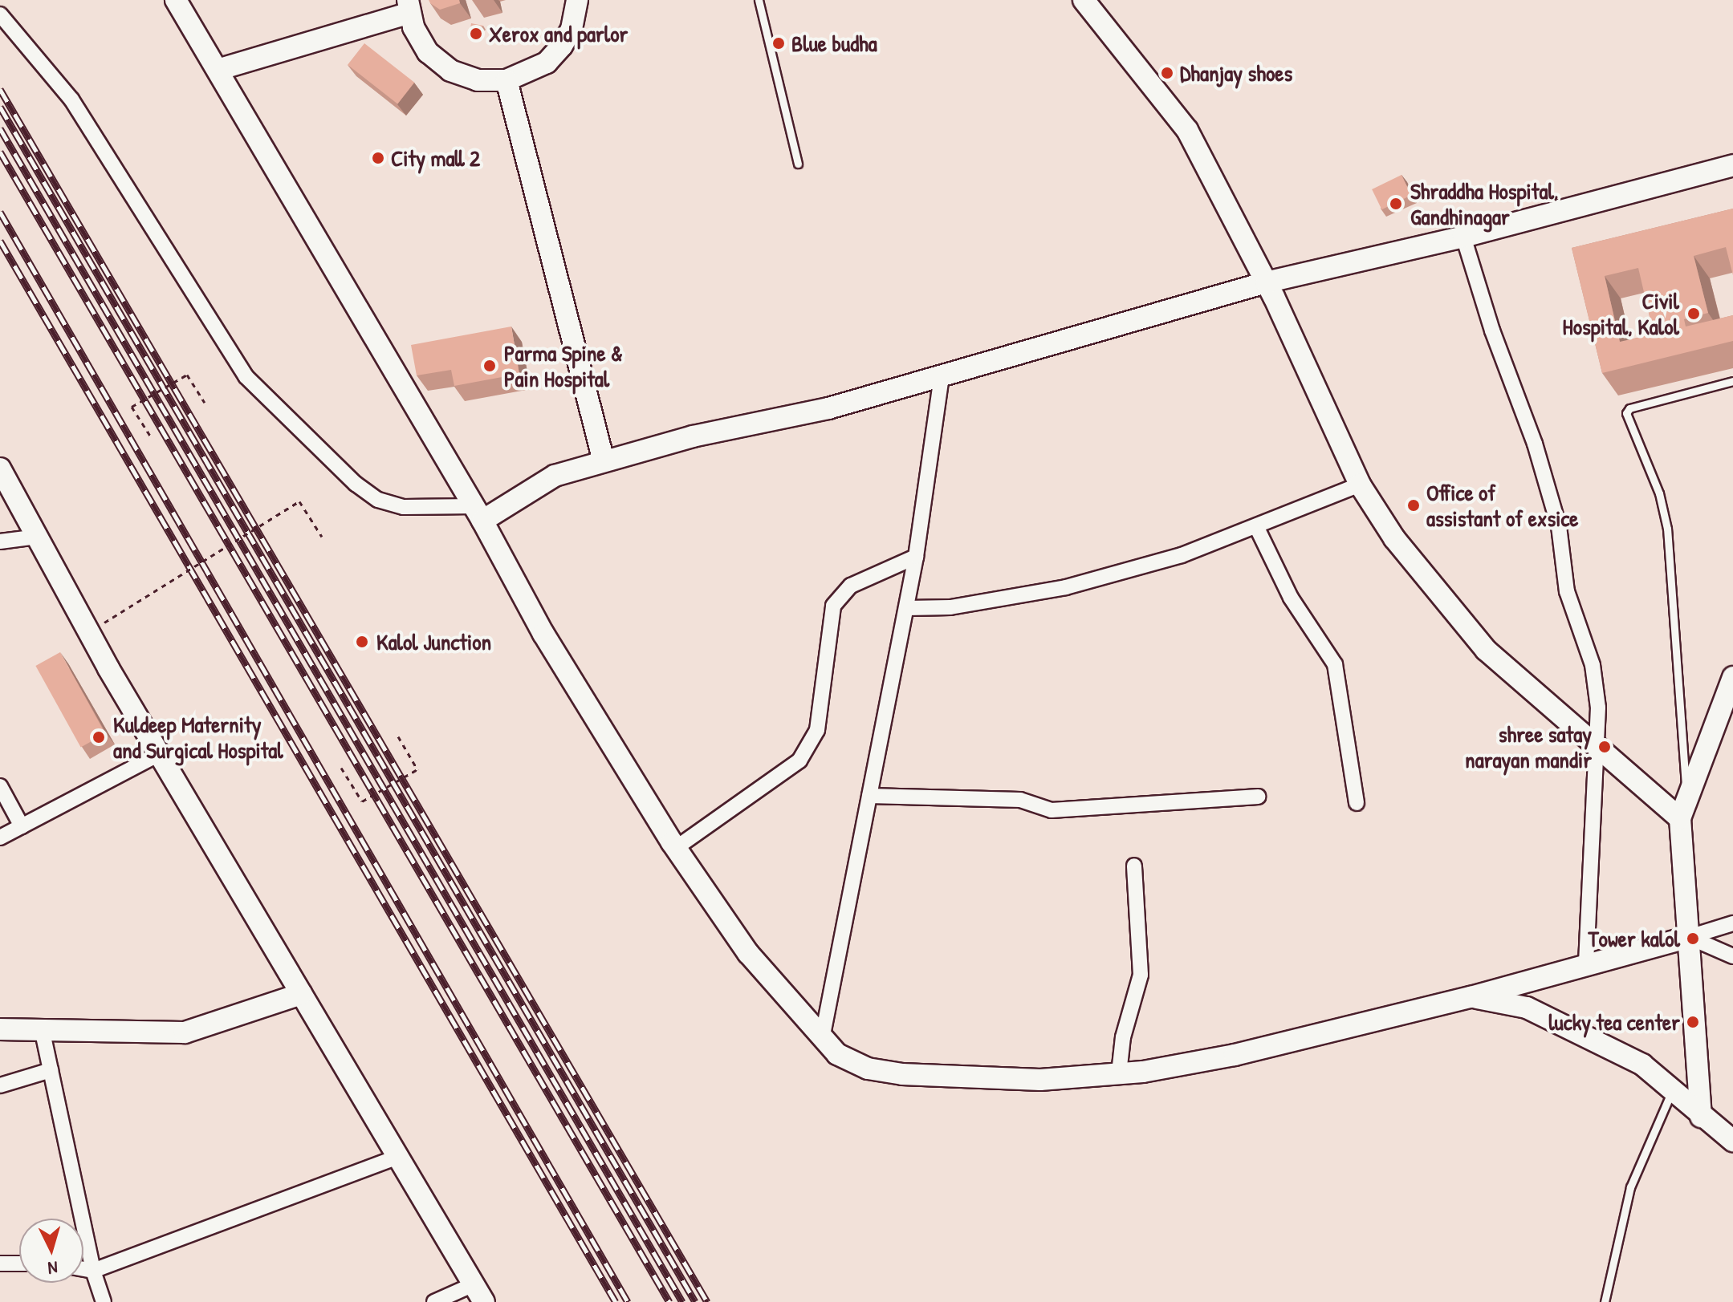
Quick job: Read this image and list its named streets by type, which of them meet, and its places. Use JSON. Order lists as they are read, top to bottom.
{
  "places": [
    "Xerox and parlor",
    "Blue budha",
    "Dhanjay shoes",
    "City mall 2",
    "Shraddha Hospital, Gandhinagar",
    "Civil Hospital, Kalol",
    "Parma Spine & Pain Hospital",
    "Office of assistant of exsice",
    "Kalol Junction",
    "Kuldeep Maternity and Surgical Hospital",
    "shree satay narayan mandir",
    "Tower kalol",
    "lucky tea center"
  ],
  "north": "bottom"
}
